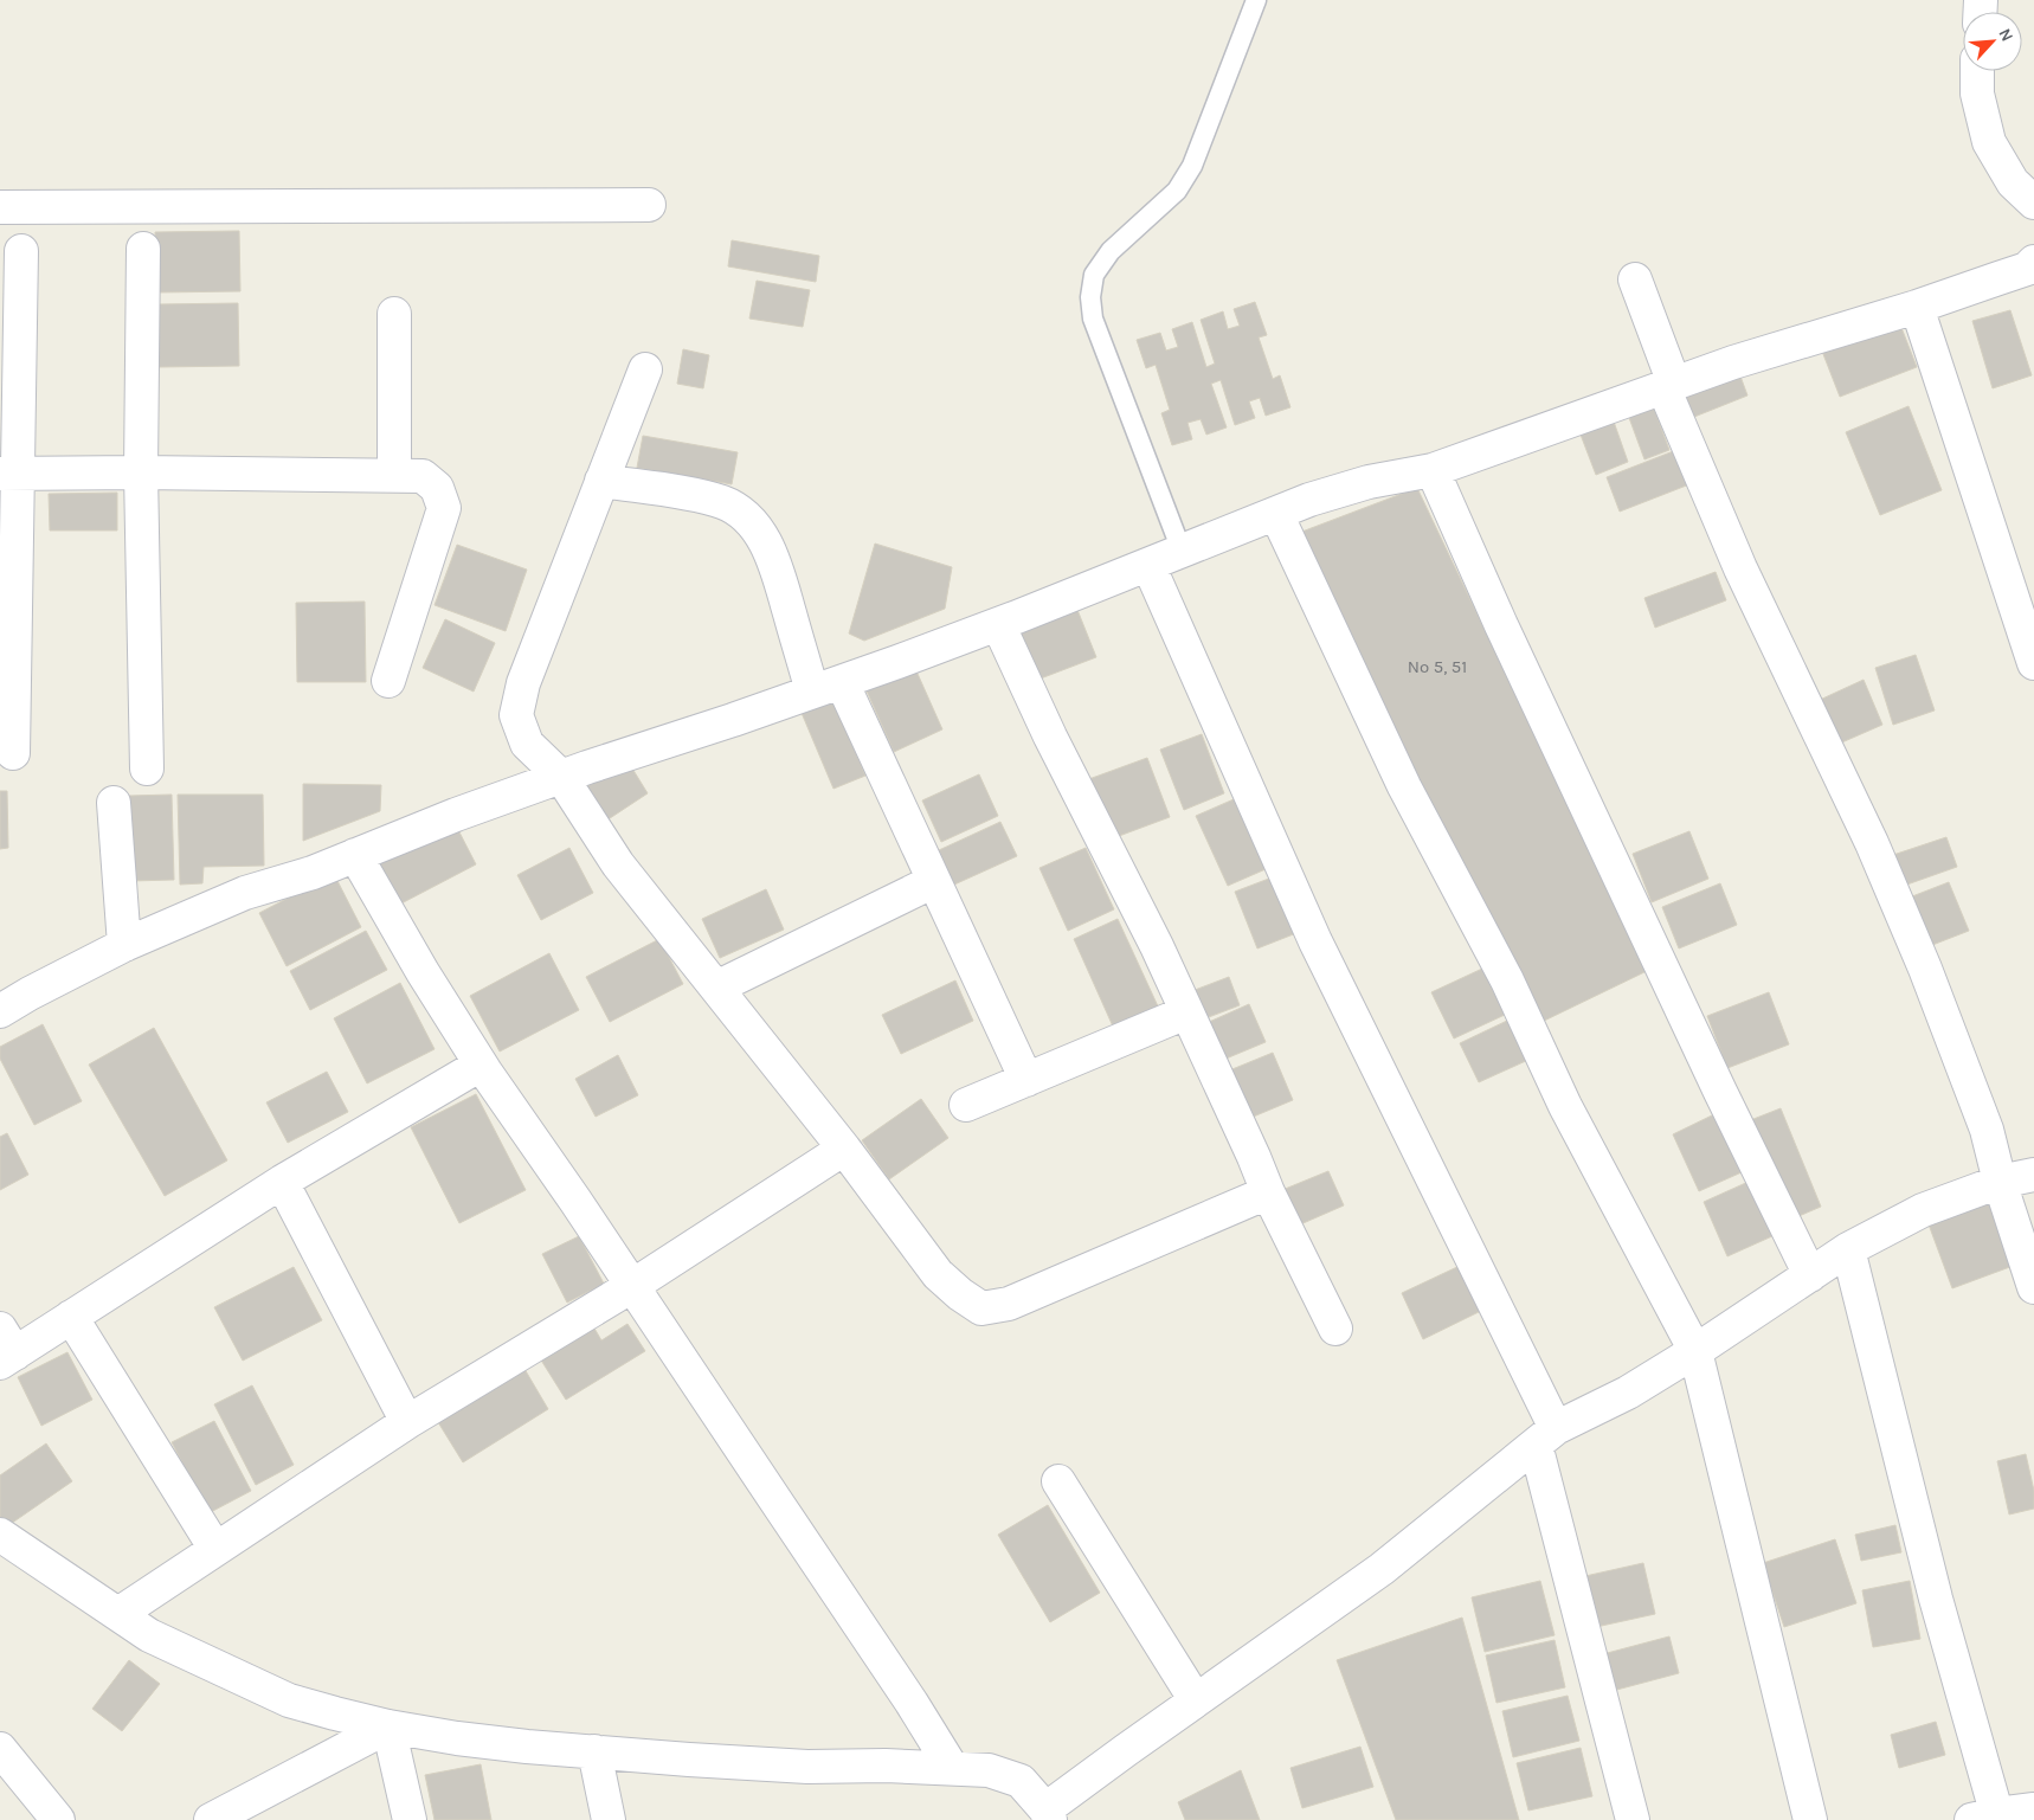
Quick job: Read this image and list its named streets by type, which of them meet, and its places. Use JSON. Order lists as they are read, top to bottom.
{
  "house_numbers": ["No 5, 51"],
  "north": "top right"
}
